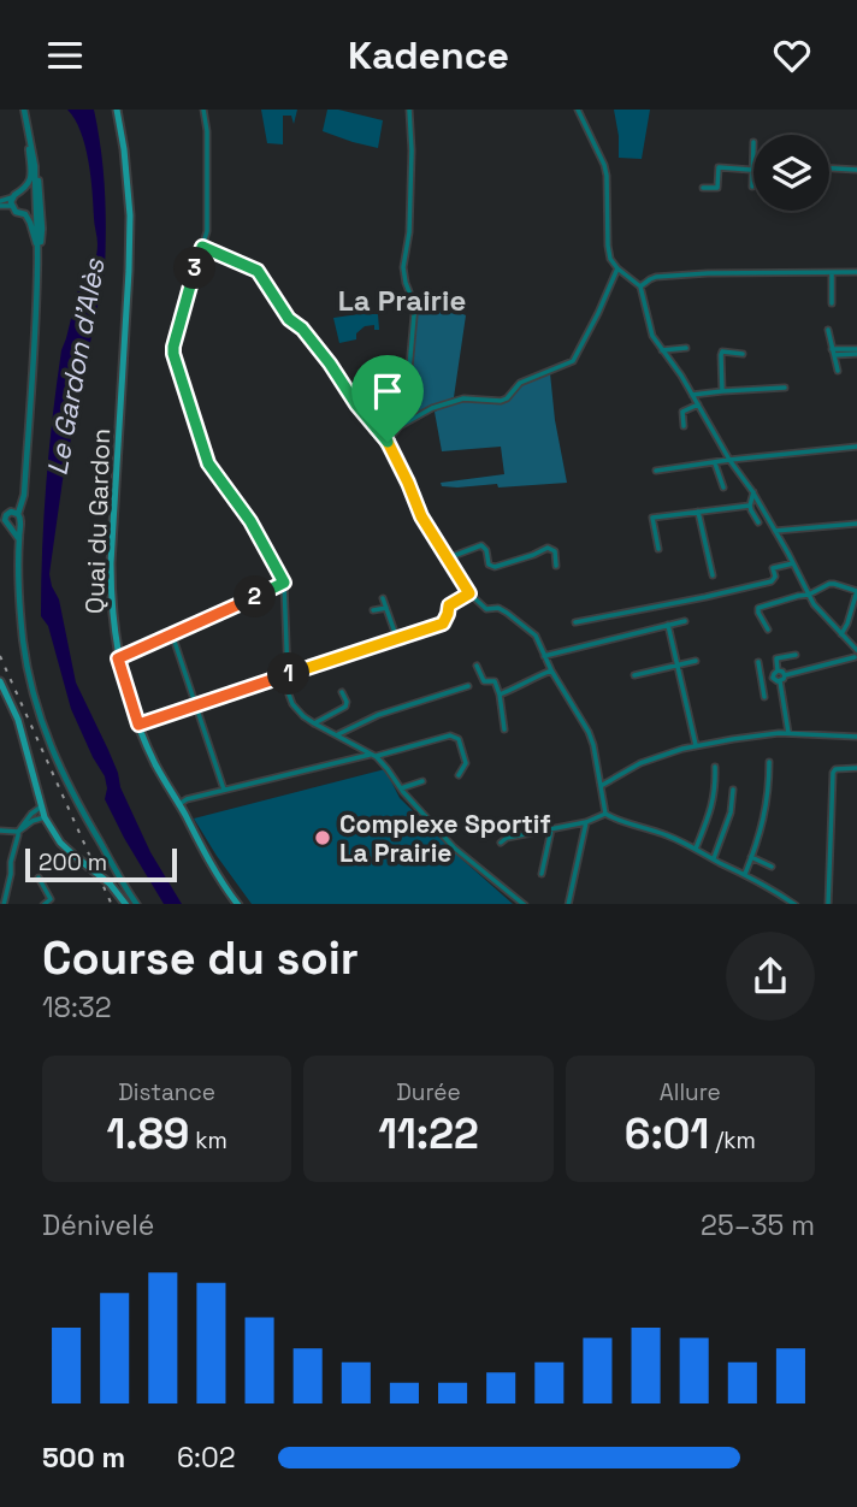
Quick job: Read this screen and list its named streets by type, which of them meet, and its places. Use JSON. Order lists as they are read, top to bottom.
{
  "streets": {
    "main road": ["Quai du Gardon"]
  },
  "districts": ["La Prairie"],
  "water": ["Le Gardon d'Alès"],
  "places": ["Complexe Sportif La Prairie"],
  "scale_bar": "200 m",
  "page": {
    "header": "Kadence",
    "pins": ["3", "2", "1"],
    "scale": "200 m",
    "heading": ["Course du soir", "18:32"],
    "stats": [
      ["Distance", "1.89 km"],
      ["Durée", "11:22"],
      ["Allure", "6:01 /km"]
    ],
    "chart": ["Dénivelé", "25–35 m"],
    "list": [
      {
        "name": "500 m",
        "note": "6:02"
      }
    ]
  }
}
